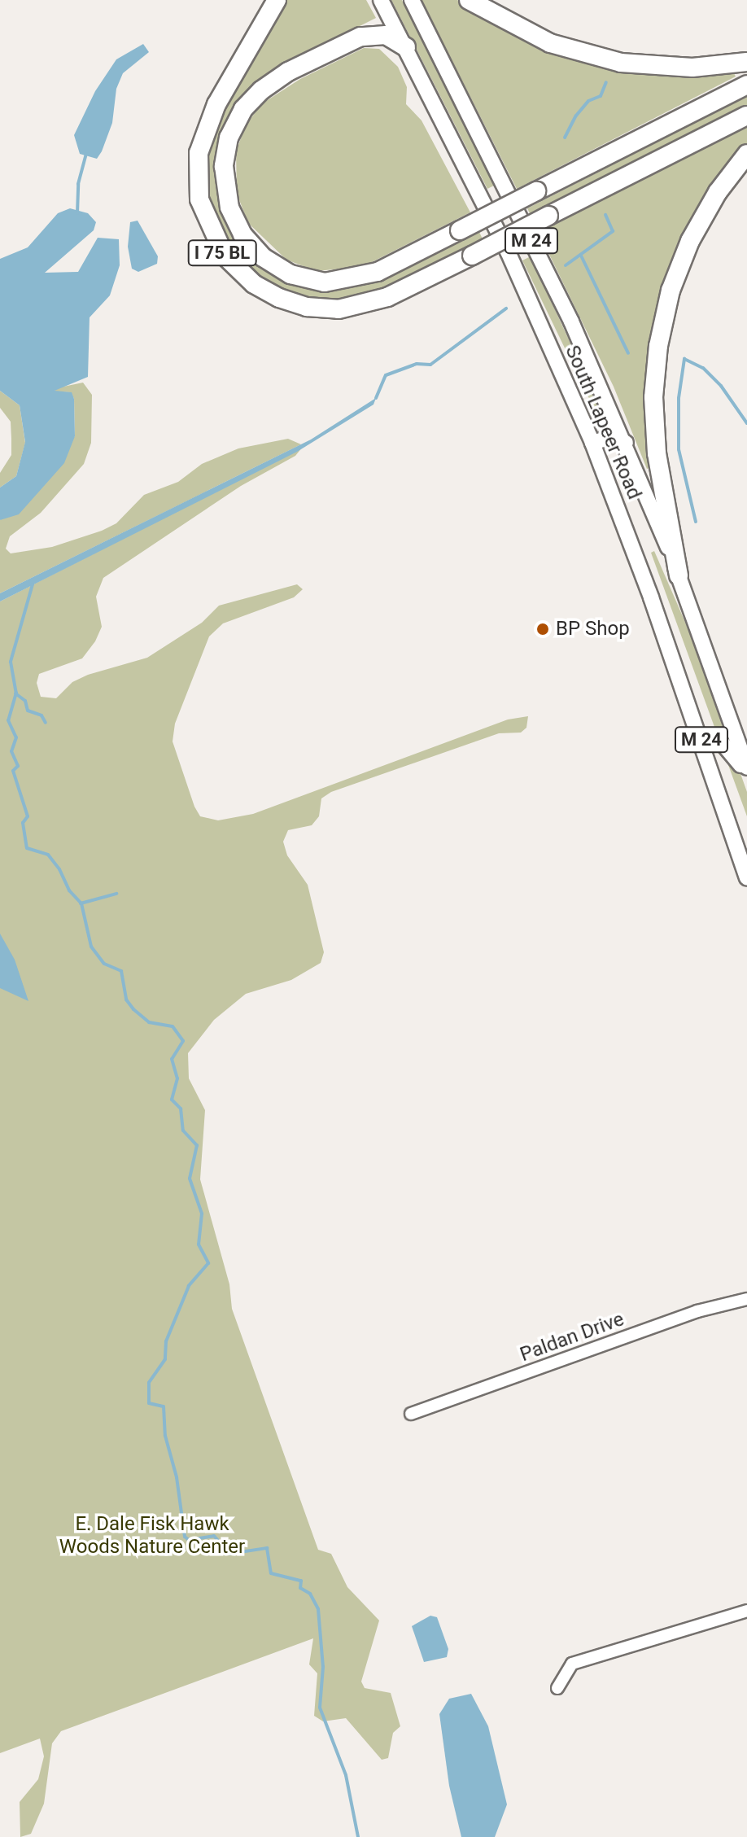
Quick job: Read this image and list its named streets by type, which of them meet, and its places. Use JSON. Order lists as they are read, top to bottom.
{
  "streets": {
    "highway": ["I 75 BL"],
    "main road": ["M 24", "South Lapeer Road"],
    "street": ["Paldan Drive"]
  },
  "parks": ["E. Dale Fisk Hawk Woods Nature Center"],
  "places": ["BP Shop"]
}
